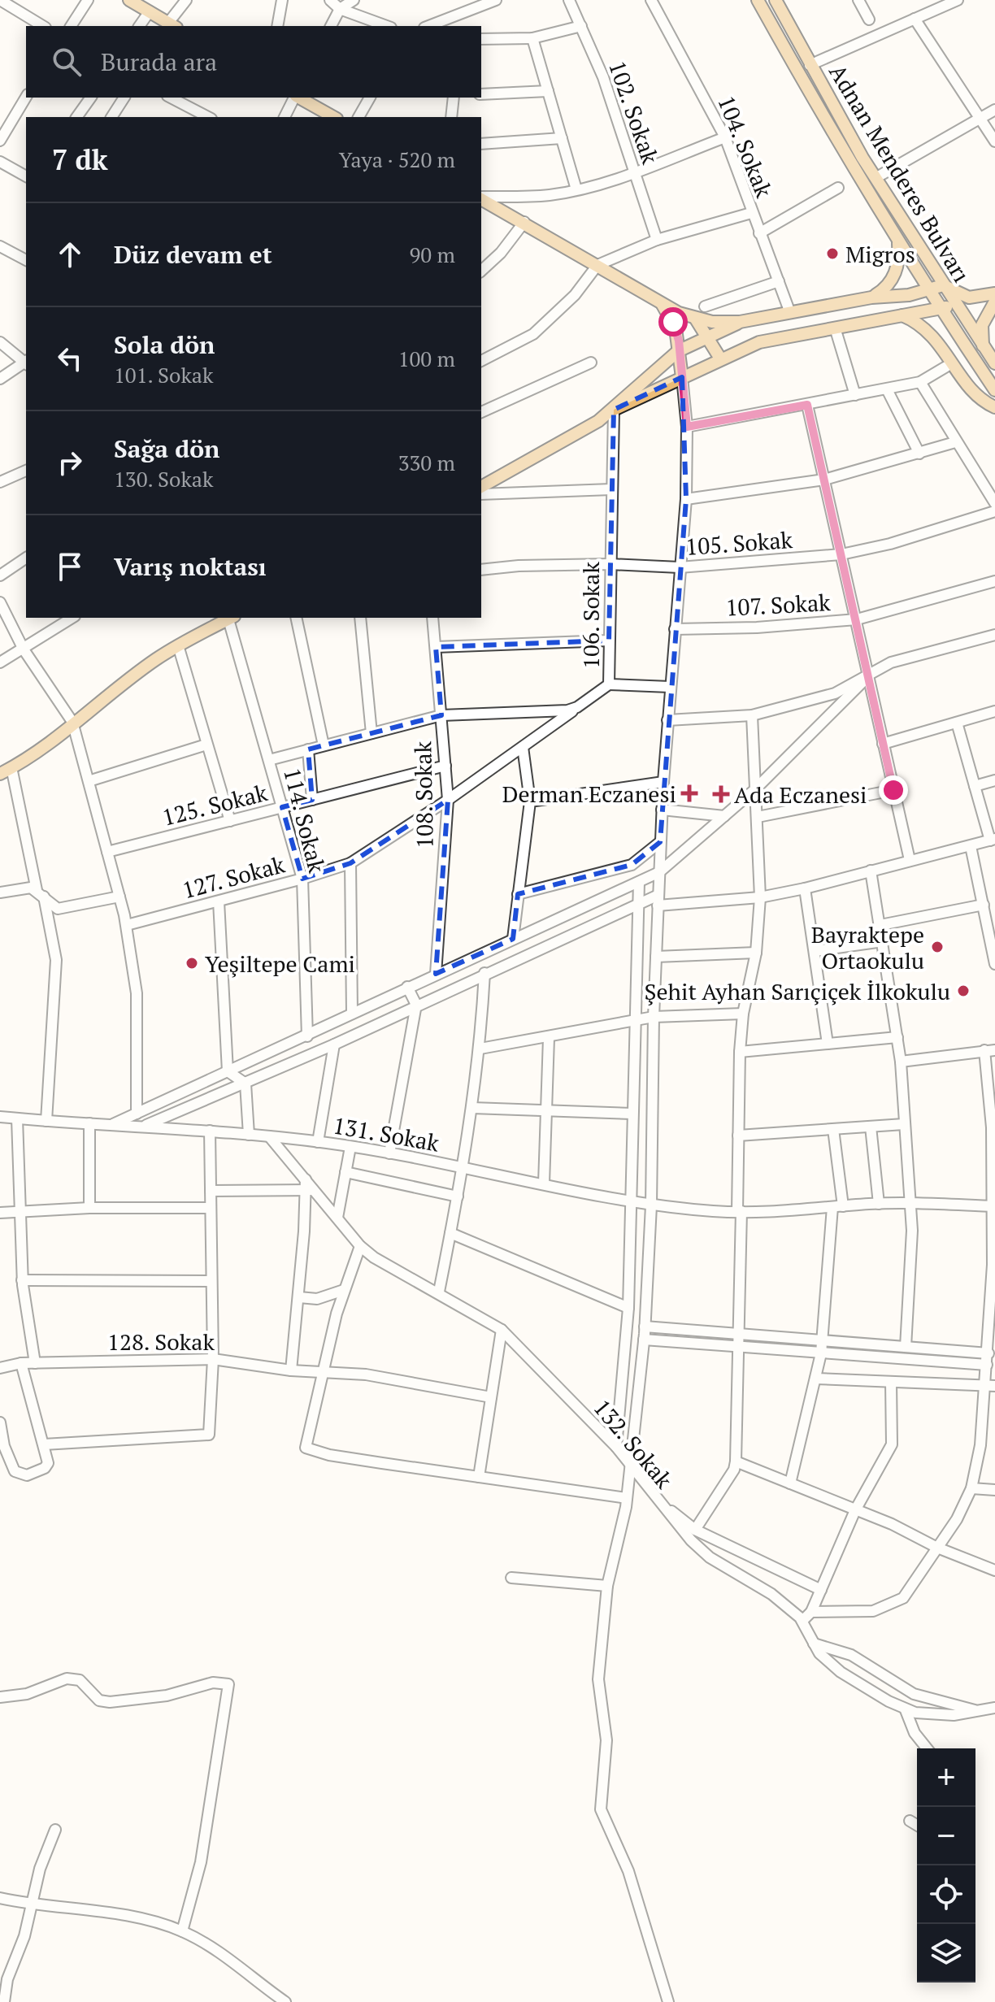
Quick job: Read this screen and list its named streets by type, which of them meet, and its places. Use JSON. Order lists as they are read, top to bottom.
{
  "streets": {
    "main road": ["Adnan Menderes Bulvarı"],
    "street": [
      "102. Sokak",
      "104. Sokak",
      "105. Sokak",
      "107. Sokak",
      "106. Sokak",
      "108. Sokak",
      "125. Sokak",
      "114. Sokak",
      "127. Sokak",
      "131. Sokak",
      "128. Sokak",
      "132. Sokak"
    ]
  },
  "crossings": [
    ["105. Sokak", "106. Sokak"],
    ["106. Sokak", "108. Sokak"],
    ["106. Sokak", "114. Sokak"],
    ["106. Sokak", "127. Sokak"],
    ["108. Sokak", "125. Sokak"],
    ["108. Sokak", "127. Sokak"],
    ["125. Sokak", "114. Sokak"],
    ["114. Sokak", "127. Sokak"],
    ["131. Sokak", "132. Sokak"]
  ],
  "places": {
    "other": [
      "Migros",
      "Bayraktepe Ortaokulu",
      "Yeşiltepe Cami",
      "Şehit Ayhan Sarıçiçek İlkokulu"
    ],
    "health": ["Derman Eczanesi", "Ada Eczanesi"]
  },
  "page": {
    "search": "Burada ara",
    "heading": ["7 dk", "Yaya · 520 m"],
    "list": [
      ["Düz devam et", "90 m"],
      ["Sola dön", "101. Sokak", "100 m"],
      ["Sağa dön", "130. Sokak", "330 m"],
      "Varış noktası"
    ],
    "map_buttons": ["+", "−"]
  }
}
